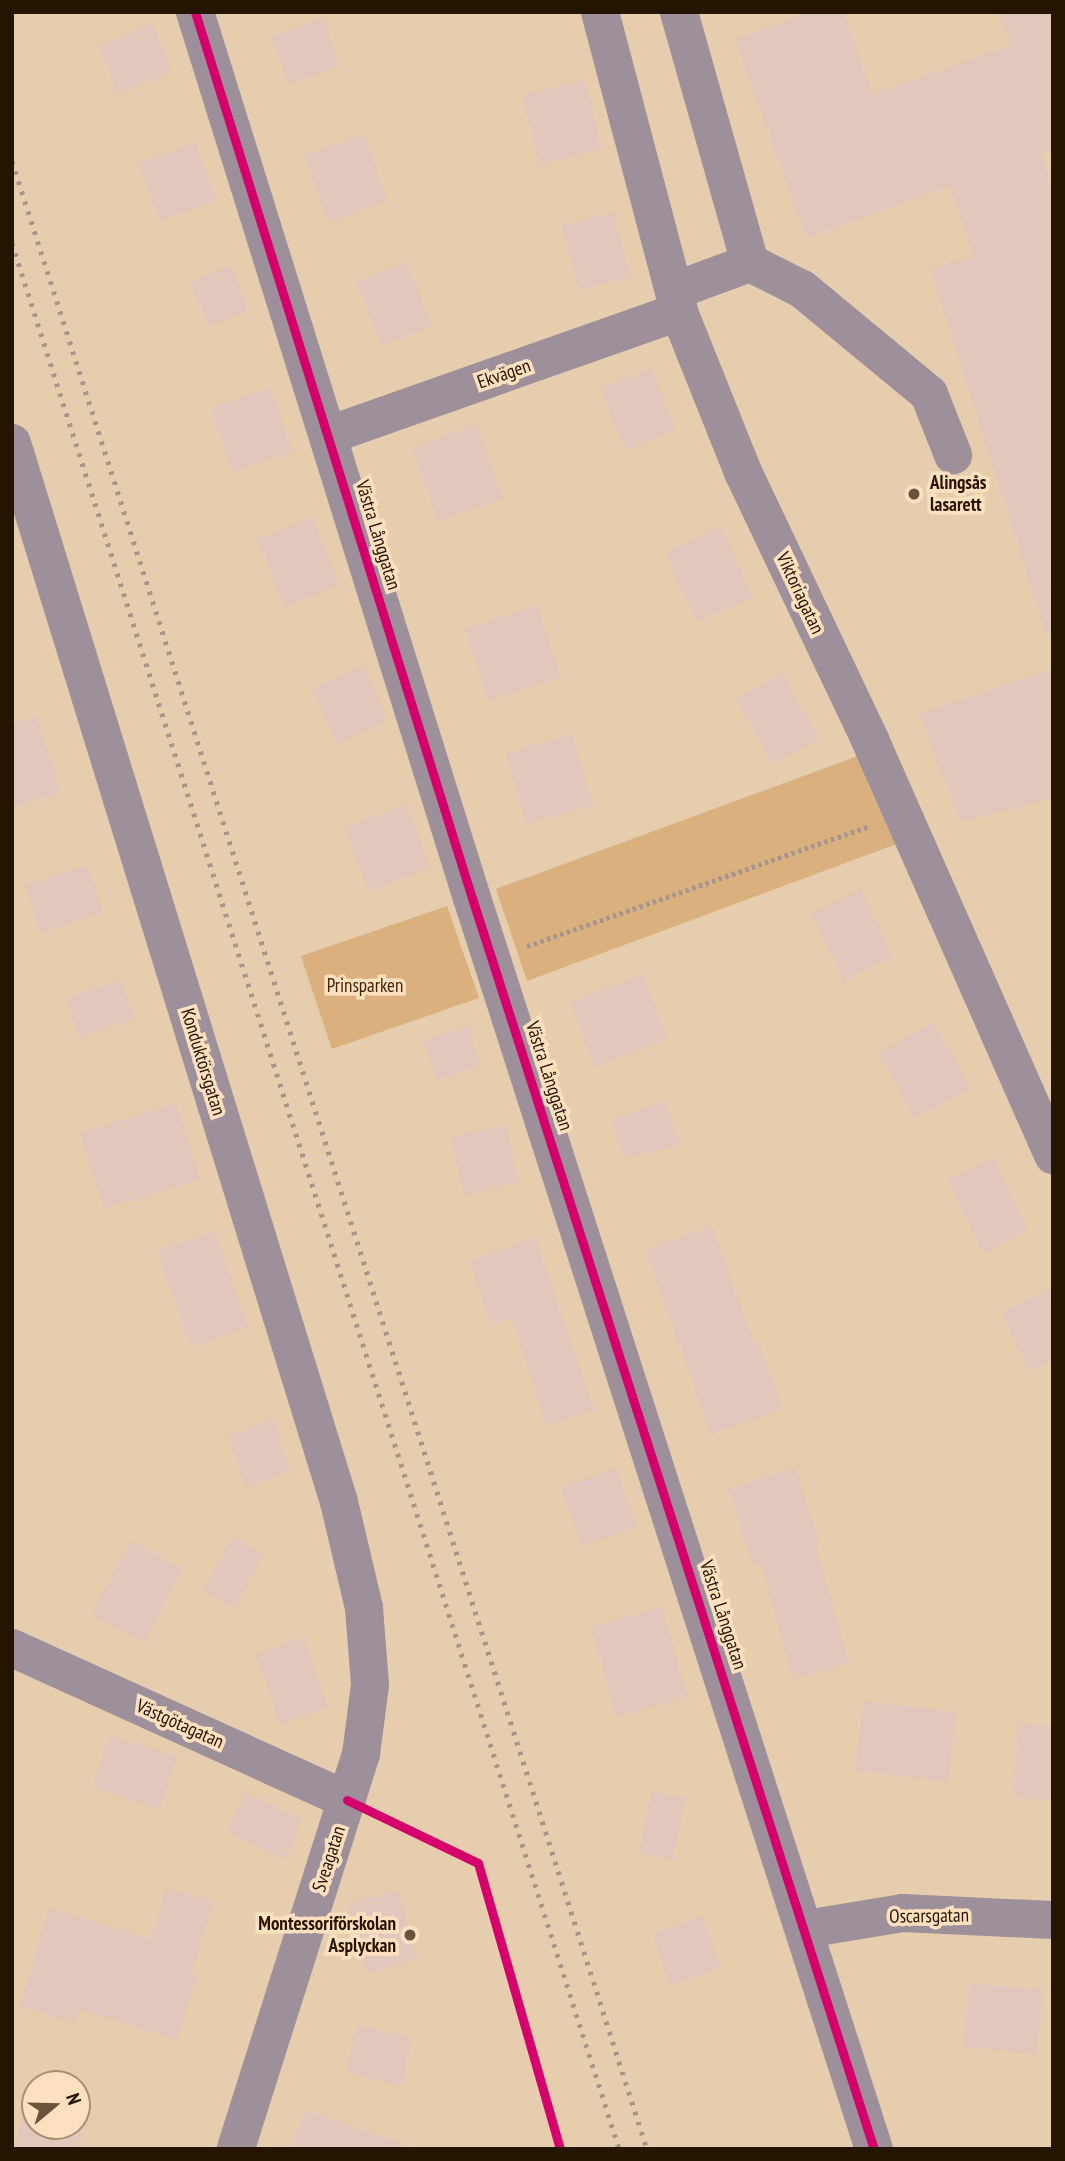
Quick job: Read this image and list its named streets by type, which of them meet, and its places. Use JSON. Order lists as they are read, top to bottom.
{
  "streets": {
    "street": [
      "Ekvägen",
      "Västra Långgatan",
      "Viktoriagatan",
      "Konduktörsgatan",
      "Västgötagatan",
      "Sveagatan",
      "Oscarsgatan"
    ]
  },
  "crossings": [
    ["Ekvägen", "Västra Långgatan"],
    ["Ekvägen", "Viktoriagatan"],
    ["Västra Långgatan", "Oscarsgatan"],
    ["Konduktörsgatan", "Sveagatan"],
    ["Västgötagatan", "Sveagatan"]
  ],
  "parks": ["Prinsparken"],
  "places": ["Alingsås lasarett", "Montessoriförskolan Asplyckan"],
  "north": "right"
}
